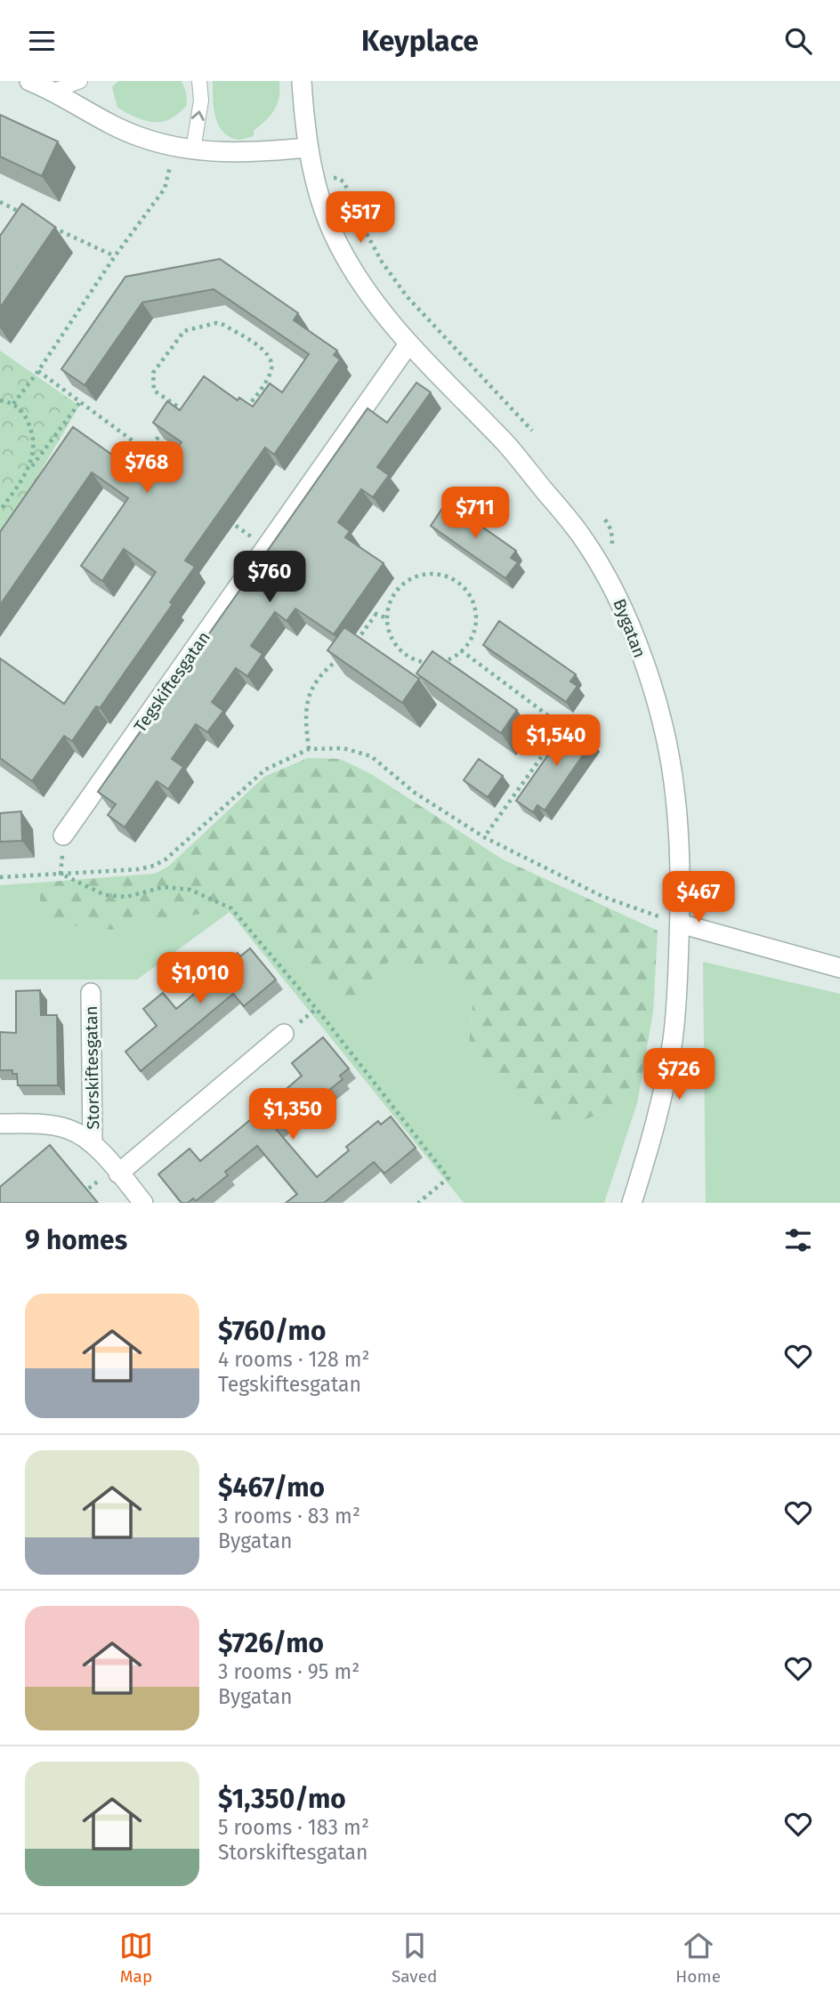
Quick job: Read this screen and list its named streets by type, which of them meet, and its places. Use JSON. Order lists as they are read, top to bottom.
{
  "streets": {
    "street": ["Bygatan", "Tegskiftesgatan", "Storskiftesgatan"]
  },
  "crossings": [
    ["Bygatan", "Tegskiftesgatan"]
  ],
  "page": {
    "header": "Keyplace",
    "price": [
      "$517",
      "$768",
      "$711",
      "$760",
      "$1,540",
      "$467",
      "$1,010",
      "$726",
      "$1,350"
    ],
    "heading": "9 homes",
    "list": [
      {
        "name": "$760/mo",
        "note": "4 rooms · 128 m² · Tegskiftesgatan"
      },
      {
        "name": "$467/mo",
        "note": "3 rooms · 83 m² · Bygatan"
      },
      {
        "name": "$726/mo",
        "note": "3 rooms · 95 m² · Bygatan"
      },
      {
        "name": "$1,350/mo",
        "note": "5 rooms · 183 m² · Storskiftesgatan"
      }
    ],
    "tabs": ["Map", "Saved", "Home"]
  }
}
